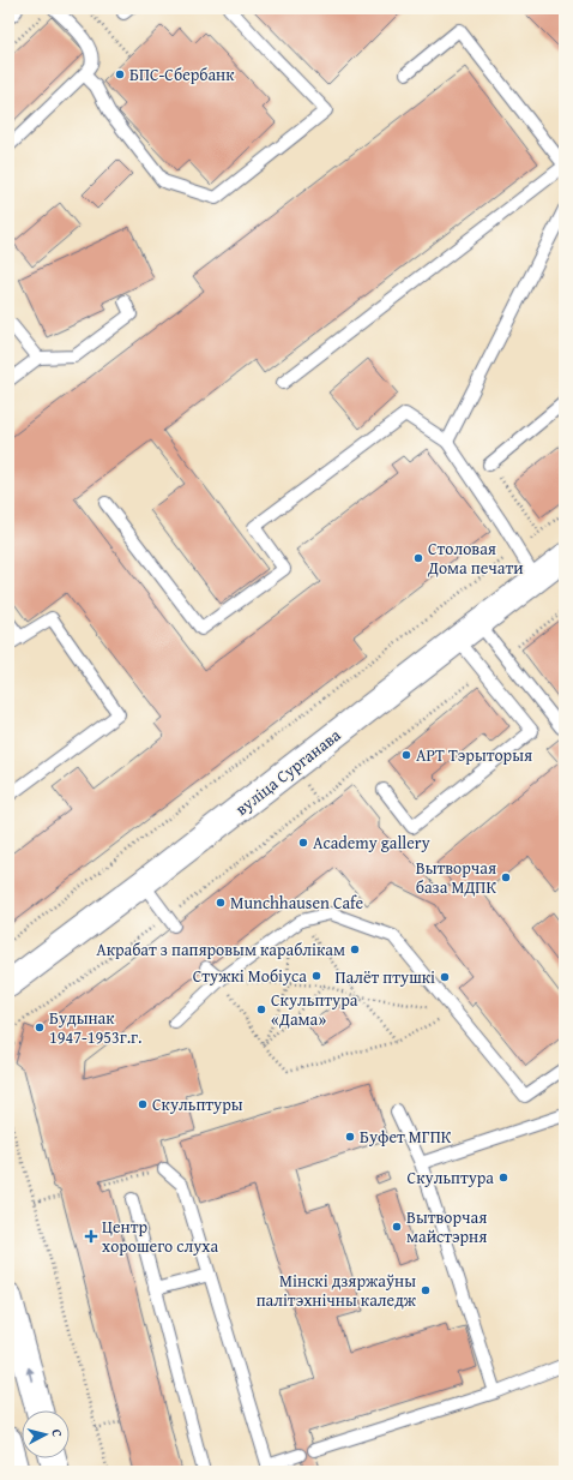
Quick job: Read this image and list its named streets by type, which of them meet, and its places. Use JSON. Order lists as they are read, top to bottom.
{
  "streets": {
    "main road": ["вуліца Сурганава"]
  },
  "places": {
    "other": [
      "БПС-Сбербанк",
      "Столовая Дома печати",
      "АРТ Тэрыторыя",
      "Academy gallery",
      "Вытворчая база МДПК",
      "Munchhausen Cafe",
      "Акрабат з папяровым караблікам",
      "Стужкі Мобіуса",
      "Палёт птушкі",
      "Скульптура «Дама»",
      "Будынак 1947-1953г.г.",
      "Скульптуры",
      "Буфет МГПК",
      "Скульптура",
      "Вытворчая майстэрня",
      "Мінскі дзяржаўны палітэхнічны каледж"
    ],
    "health": ["Центр хорошего слуха"]
  },
  "north": "right"
}
